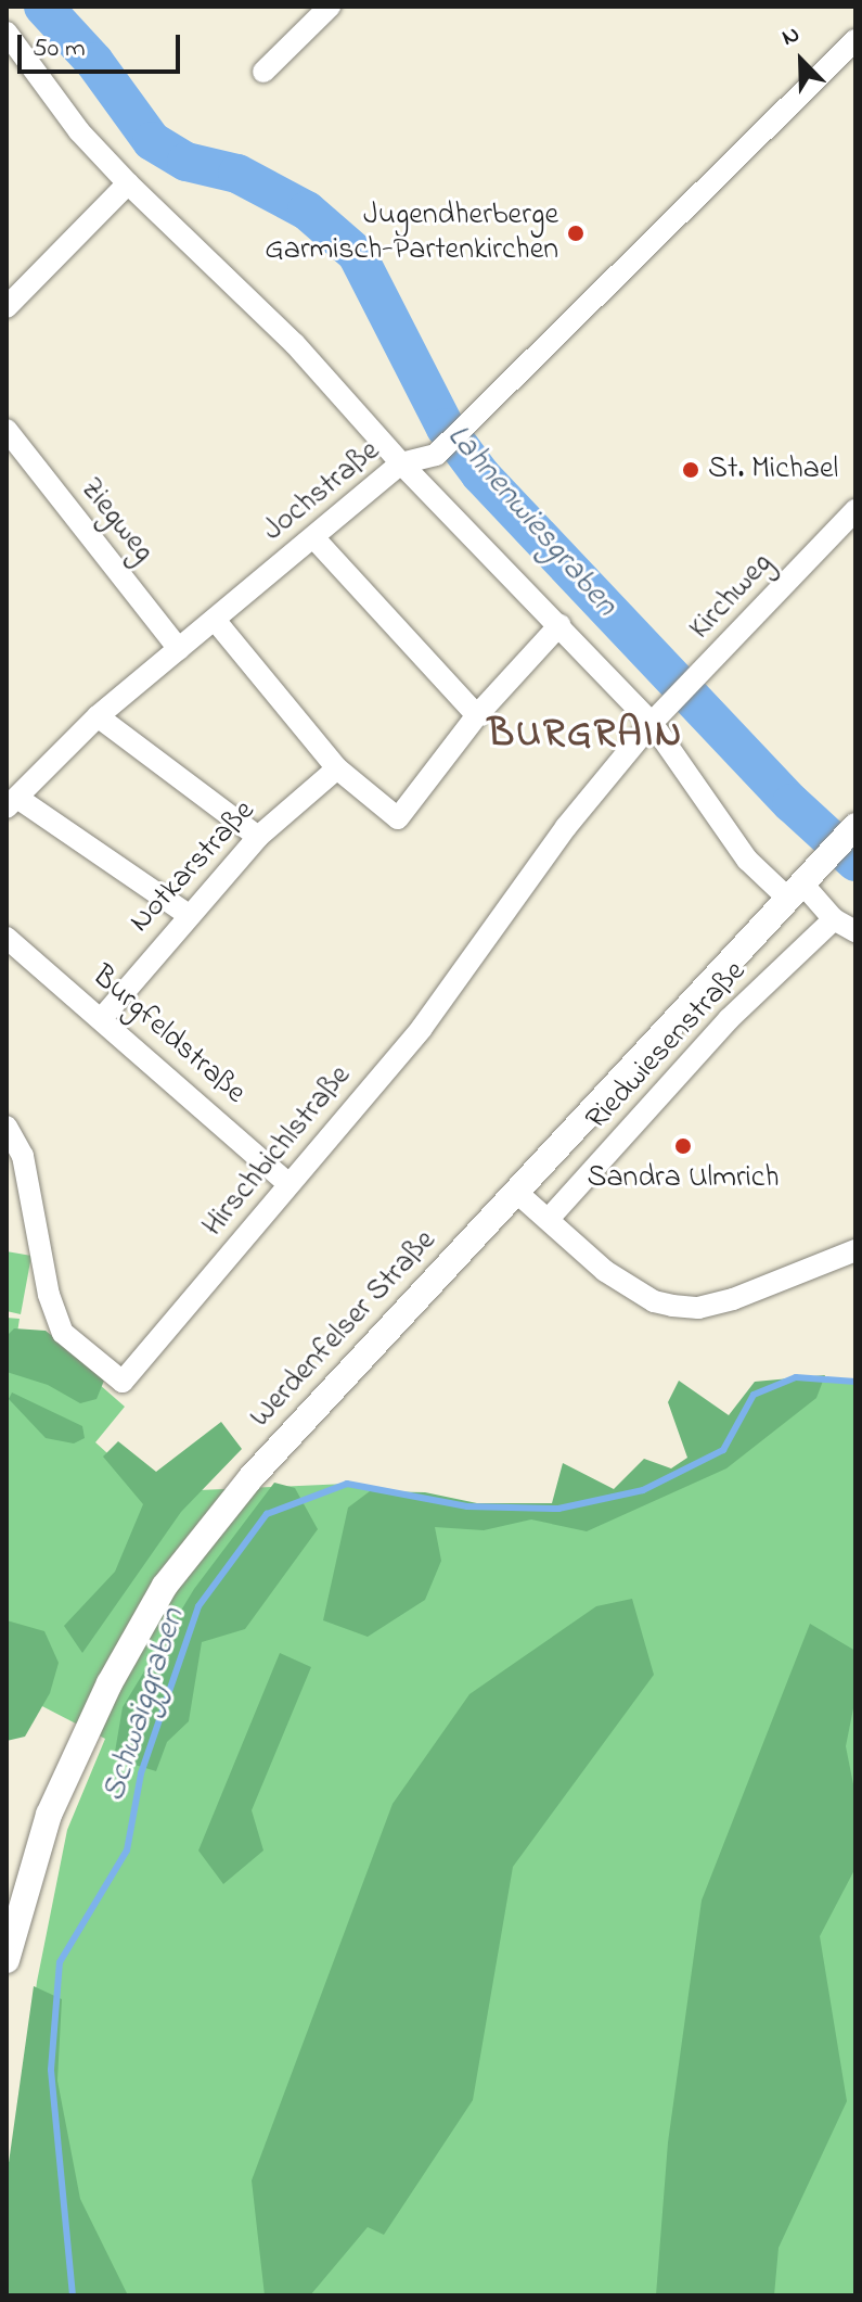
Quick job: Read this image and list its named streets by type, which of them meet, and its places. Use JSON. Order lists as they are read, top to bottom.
{
  "streets": {
    "street": [
      "Jochstraße",
      "Ziegweg",
      "Kirchweg",
      "Notkarstraße",
      "Burgfeldstraße",
      "Riedwiesenstraße",
      "Hirschbichlstraße",
      "Werdenfelser Straße"
    ]
  },
  "crossings": [
    ["Jochstraße", "Ziegweg"],
    ["Kirchweg", "Hirschbichlstraße"],
    ["Notkarstraße", "Burgfeldstraße"],
    ["Burgfeldstraße", "Hirschbichlstraße"]
  ],
  "districts": ["BURGRAIN"],
  "water": ["Lahnenwiesgraben", "Schwaiggraben"],
  "places": ["Jugendherberge Garmisch-Partenkirchen", "St. Michael", "Sandra Ulmrich"],
  "scale_bar": "50 m",
  "north": "top left"
}
